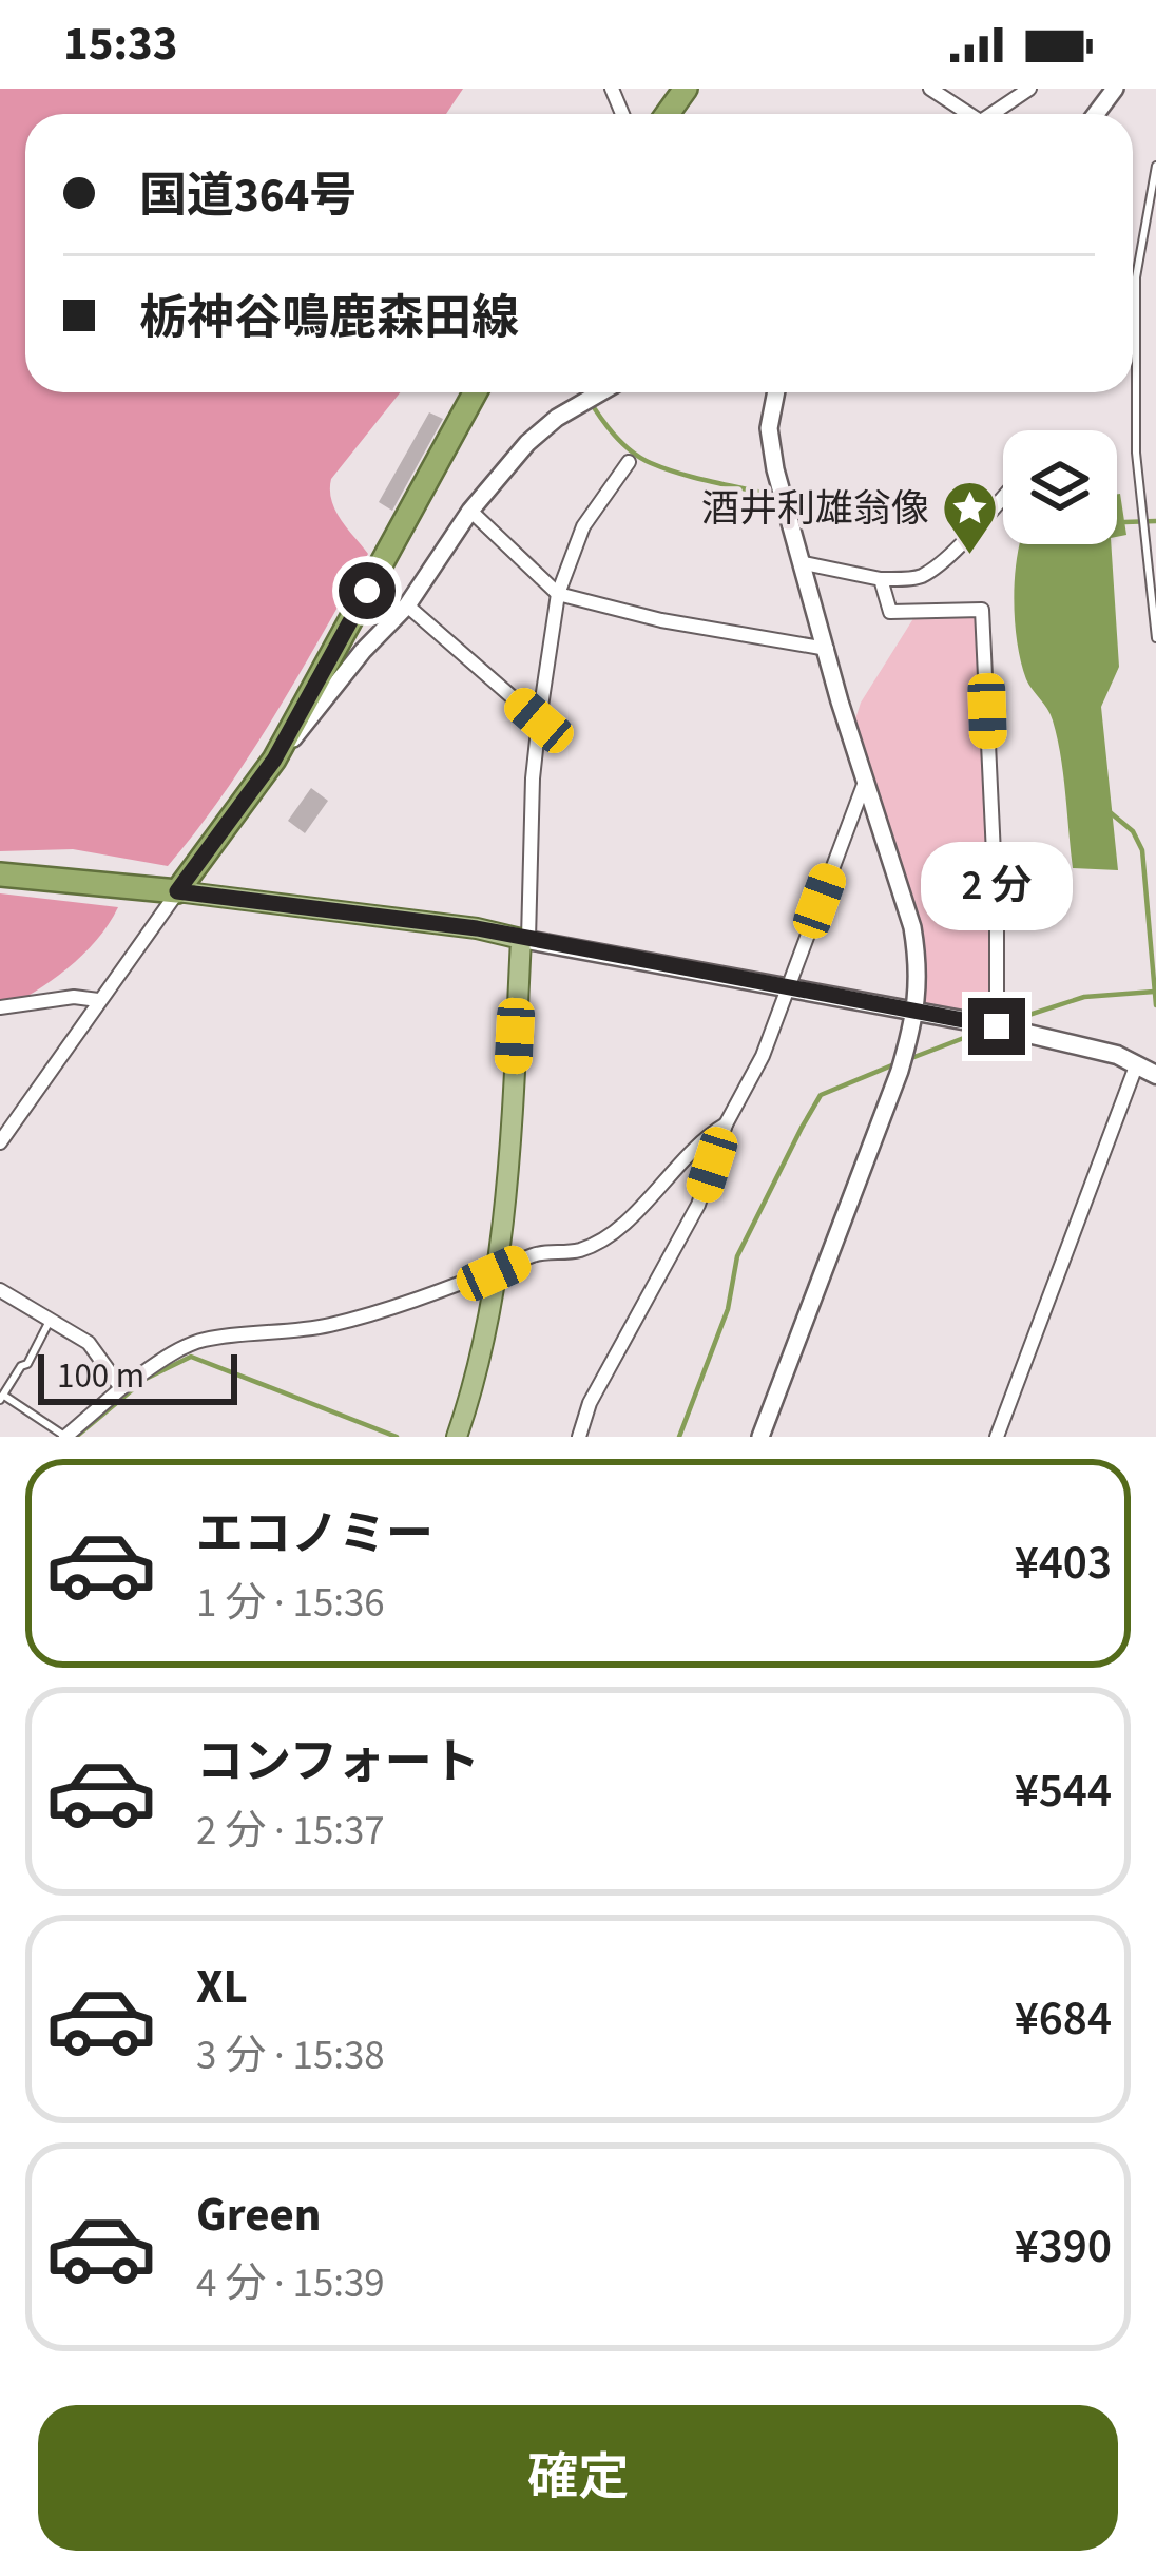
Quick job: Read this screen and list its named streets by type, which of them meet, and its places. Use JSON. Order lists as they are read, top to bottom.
{
  "places": {
    "place": ["酒井利雄翁像"]
  },
  "scale_bar": "100 m",
  "page": {
    "status": "15:33",
    "banner": ["国道364号", "栃神谷鳴鹿森田線"],
    "bubble": "2 分",
    "scale": "100 m",
    "list": [
      {
        "name": "エコノミー",
        "note": "1 分 · 15:36",
        "value": "¥403"
      },
      {
        "name": "コンフォート",
        "note": "2 分 · 15:37",
        "value": "¥544"
      },
      {
        "name": "XL",
        "note": "3 分 · 15:38",
        "value": "¥684"
      },
      {
        "name": "Green",
        "note": "4 分 · 15:39",
        "value": "¥390"
      }
    ],
    "buttons": "確定"
  }
}
